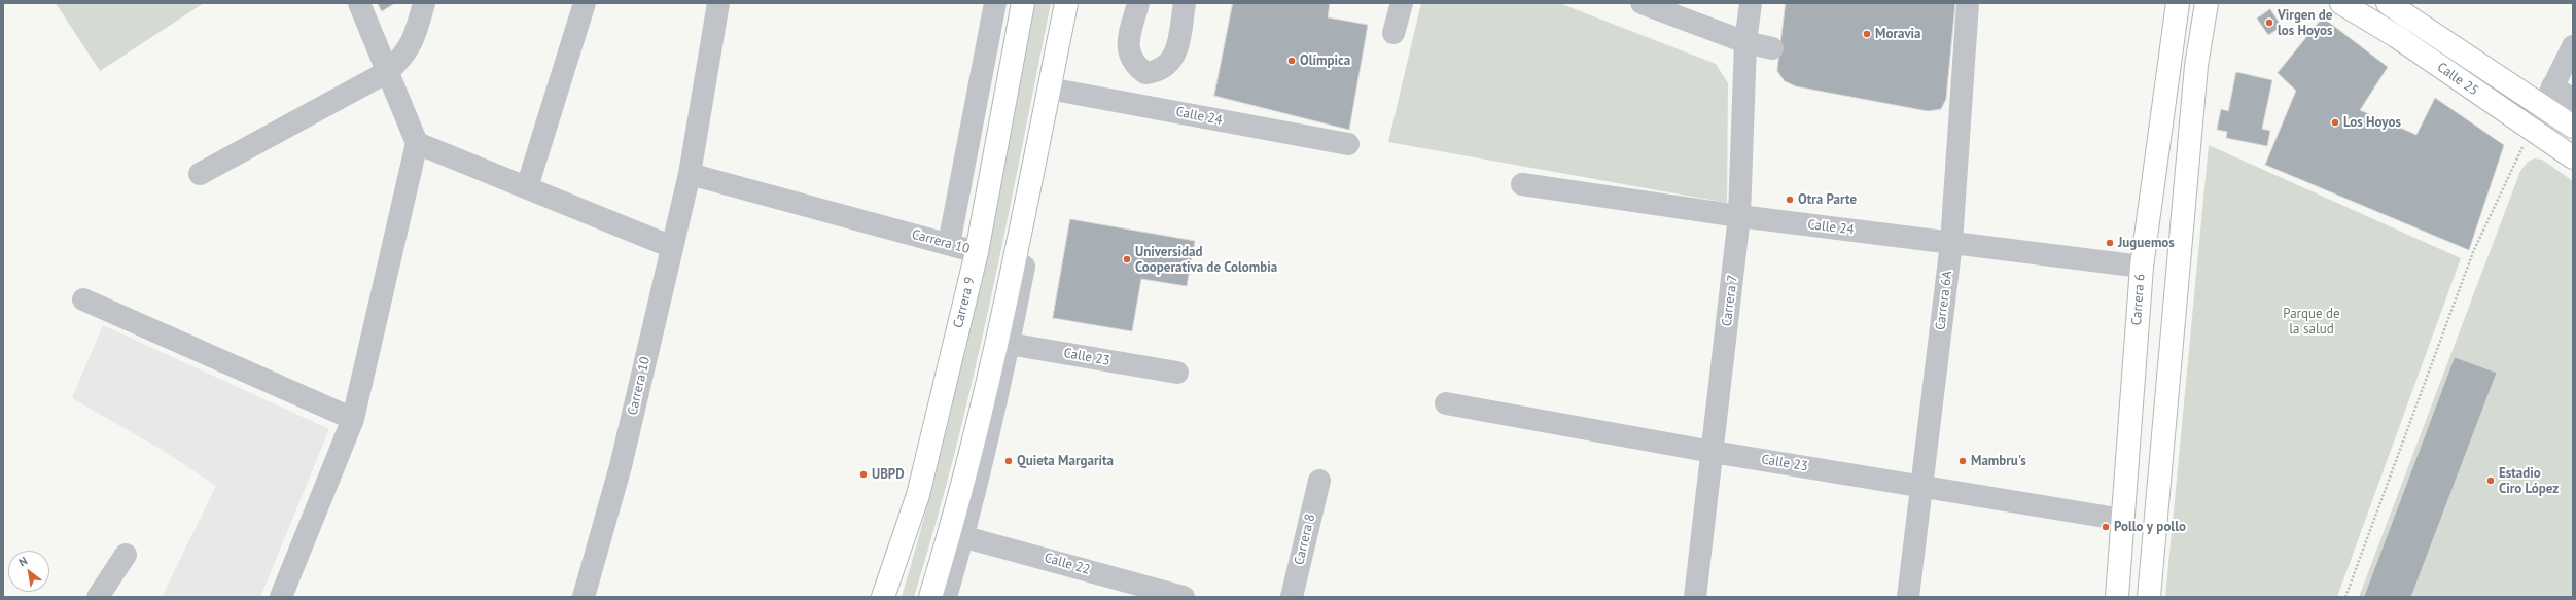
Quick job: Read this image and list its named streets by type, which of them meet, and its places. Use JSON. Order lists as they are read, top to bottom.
{
  "streets": {
    "main road": ["Calle 25", "Carrera 6", "Carrera 9"],
    "street": [
      "Calle 24",
      "Carrera 10",
      "Carrera 7",
      "Carrera 6A",
      "Calle 23",
      "Carrera 8",
      "Calle 22"
    ]
  },
  "crossings": [
    ["Calle 24", "Carrera 6"],
    ["Calle 24", "Carrera 7"],
    ["Calle 24", "Carrera 6A"],
    ["Carrera 10", "Carrera 9"],
    ["Carrera 6", "Calle 23"],
    ["Carrera 7", "Calle 23"],
    ["Carrera 6A", "Calle 23"]
  ],
  "parks": ["Parque de la salud"],
  "places": [
    "Virgen de los Hoyos",
    "Moravia",
    "Olímpica",
    "Los Hoyos",
    "Otra Parte",
    "Juguemos",
    "Universidad Cooperativa de Colombia",
    "Quieta Margarita",
    "Mambru's",
    "UBPD",
    "Estadio Ciro López",
    "Pollo y pollo"
  ],
  "north": "top left"
}
